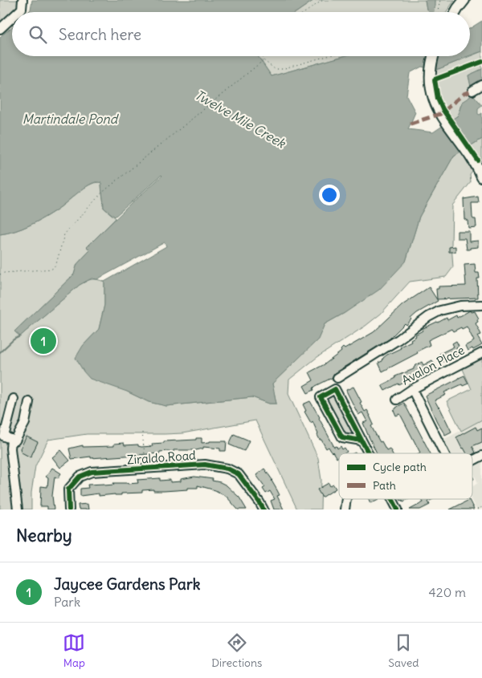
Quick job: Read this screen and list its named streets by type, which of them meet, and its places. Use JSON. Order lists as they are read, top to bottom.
{
  "streets": {
    "street": ["Avalon Place", "Ziraldo Road"]
  },
  "water": ["Martindale Pond", "Twelve Mile Creek"],
  "legend": ["Cycle path", "Path"],
  "page": {
    "search": "Search here",
    "pins": "1",
    "heading": "Nearby",
    "list": [
      {
        "mark": "1",
        "name": "Jaycee Gardens Park",
        "note": "Park",
        "value": "420 m"
      }
    ],
    "nav": ["Map", "Directions", "Saved"]
  }
}
